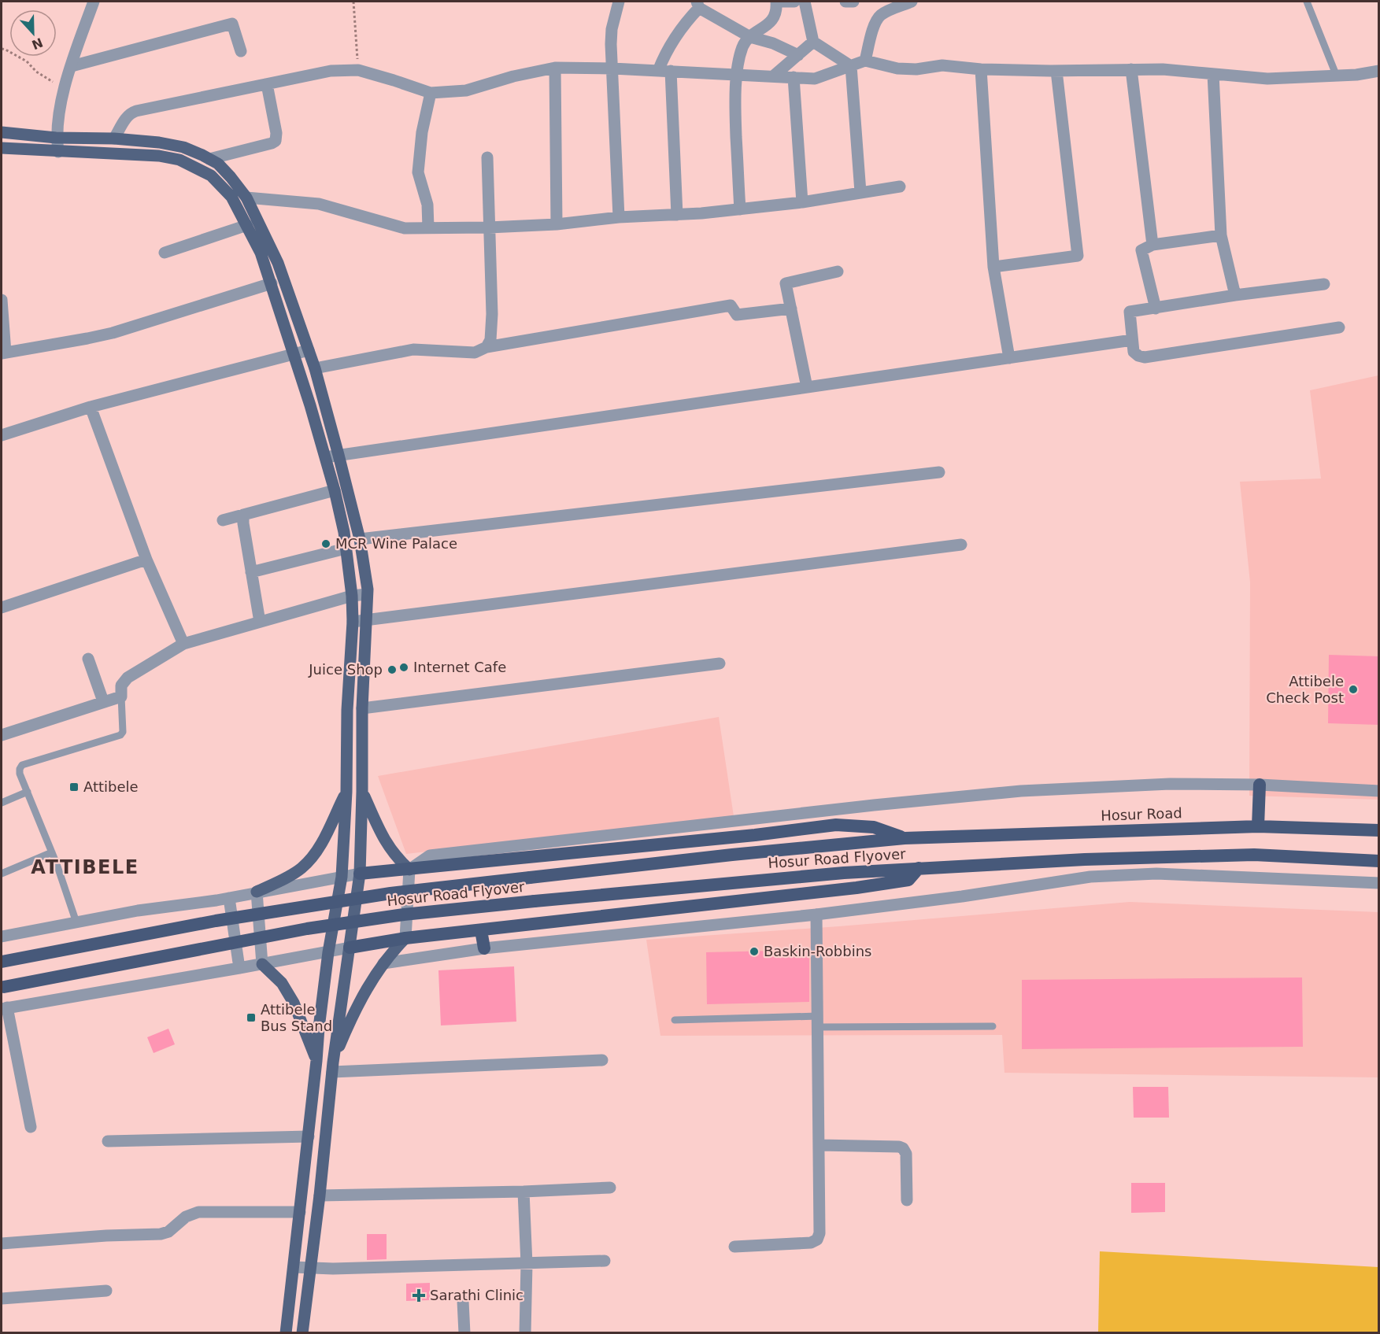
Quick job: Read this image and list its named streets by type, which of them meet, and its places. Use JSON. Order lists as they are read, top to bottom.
{
  "streets": {
    "highway": ["Hosur Road", "Hosur Road Flyover"]
  },
  "crossings": [
    ["Hosur Road", "Hosur Road Flyover"]
  ],
  "districts": ["ATTIBELE"],
  "places": {
    "other": [
      "MCR Wine Palace",
      "Internet Cafe",
      "Juice Shop",
      "Attibele Check Post",
      "Baskin-Robbins"
    ],
    "transit": ["Attibele", "Attibele Bus Stand"],
    "health": ["Sarathi Clinic"]
  },
  "north": "bottom"
}
